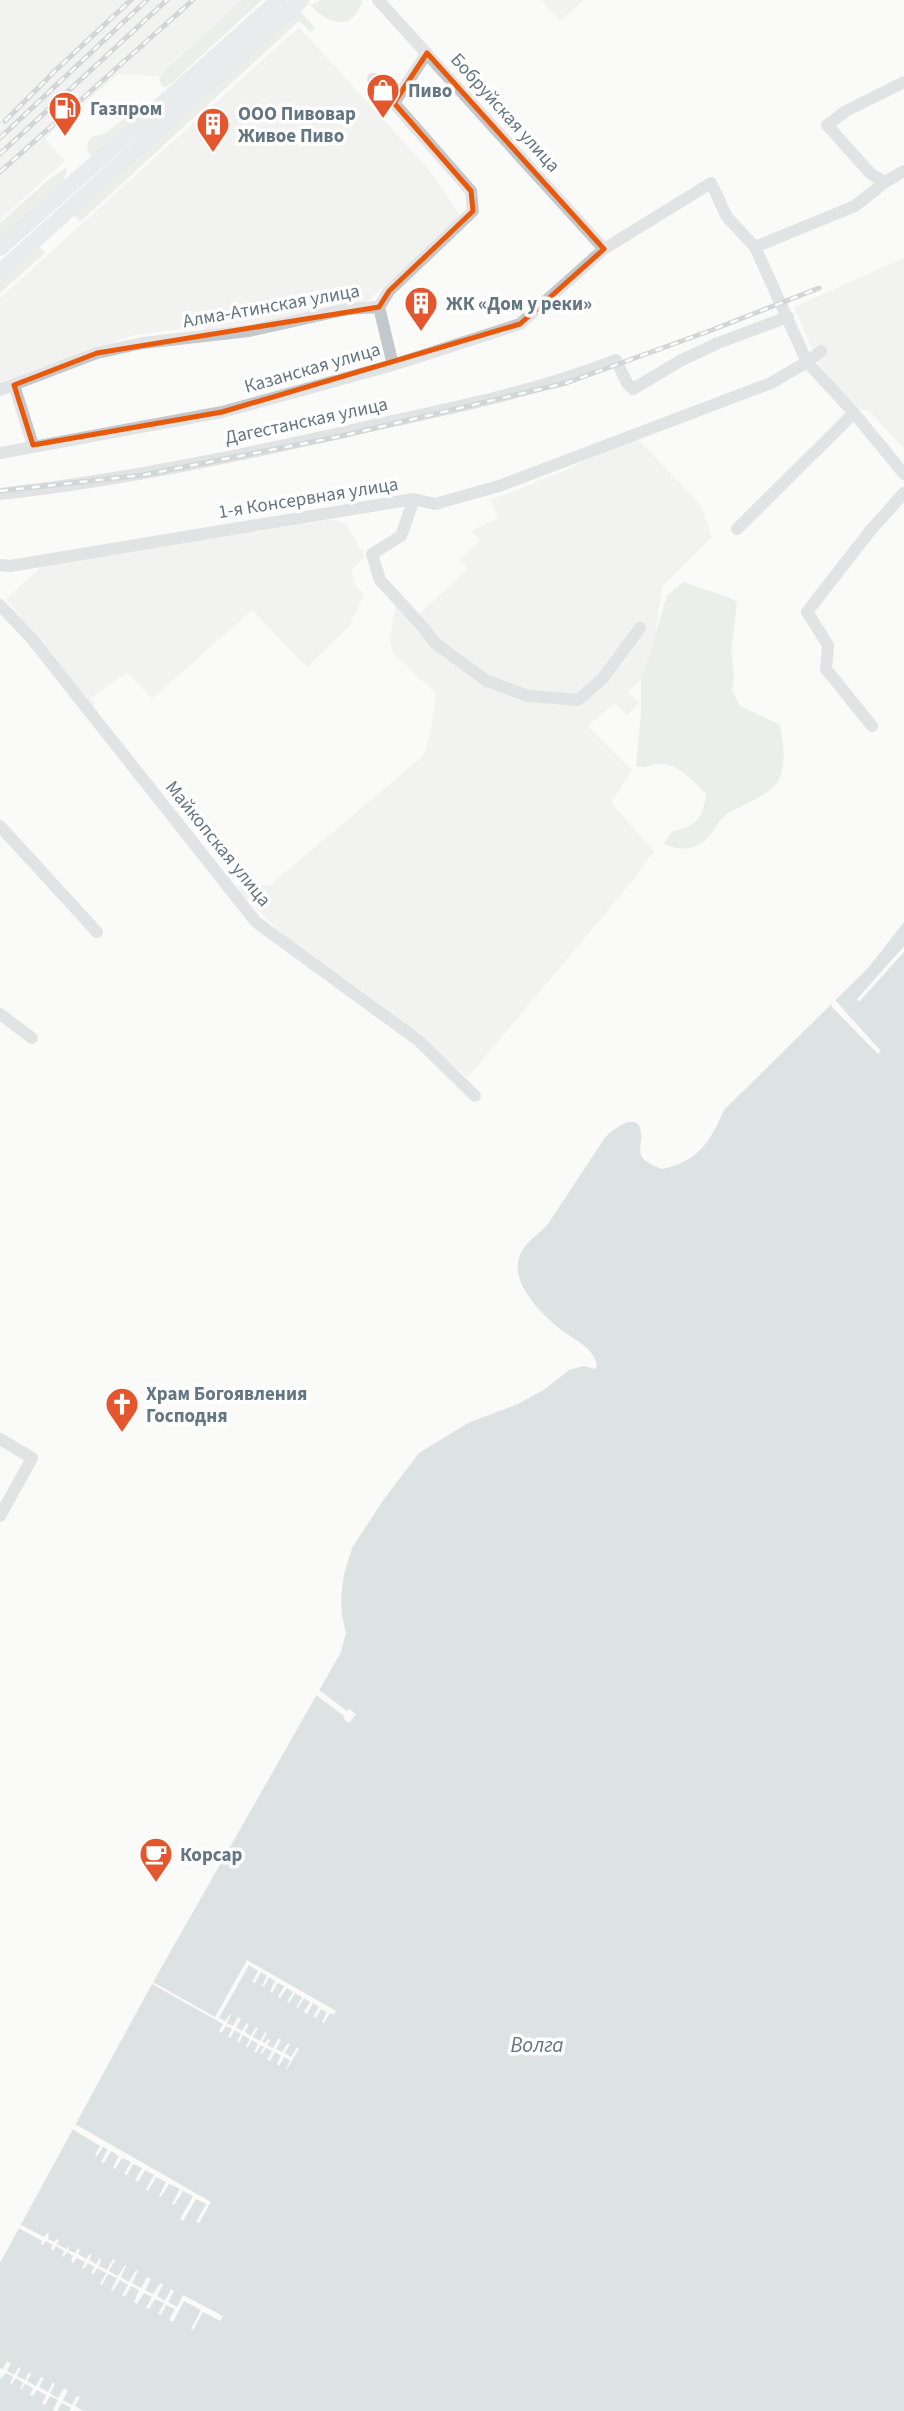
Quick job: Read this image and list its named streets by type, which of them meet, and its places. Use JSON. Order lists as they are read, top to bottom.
{
  "streets": {
    "street": [
      "Бобруйская улица",
      "Алма-Атинская улица",
      "Казанская улица",
      "Дагестанская улица",
      "1-я Консервная улица",
      "Майкопская улица"
    ]
  },
  "crossings": [
    ["Бобруйская улица", "Казанская улица"]
  ],
  "water": ["Волга"],
  "places": {
    "shop": ["Пиво"],
    "fuel station": ["Газпром"],
    "building": ["ООО Пивовар Живое Пиво", "ЖК «Дом у реки»"],
    "church": ["Храм Богоявления Господня"],
    "cafe": ["Корсар"]
  }
}
